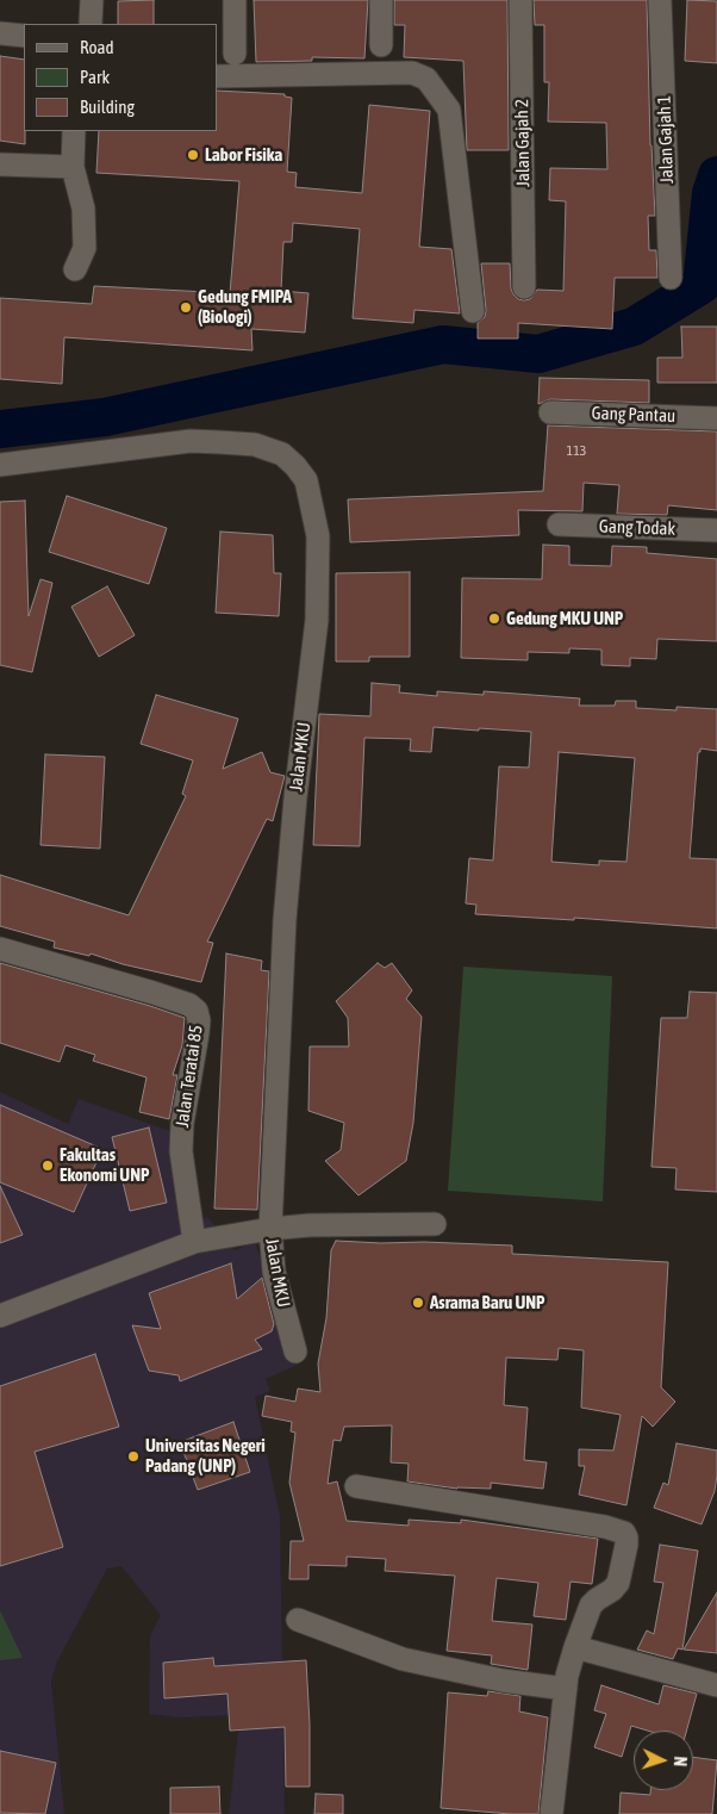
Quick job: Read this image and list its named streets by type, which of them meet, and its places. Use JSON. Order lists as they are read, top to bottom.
{
  "streets": {
    "street": [
      "Jalan Gajah 1",
      "Jalan Gajah 2",
      "Gang Pantau",
      "Gang Todak",
      "Jalan MKU",
      "Jalan Teratai 85"
    ]
  },
  "places": [
    "Labor Fisika",
    "Gedung FMIPA (Biologi)",
    "Gedung MKU UNP",
    "Fakultas Ekonomi UNP",
    "Asrama Baru UNP",
    "Universitas Negeri Padang (UNP)"
  ],
  "house_numbers": ["113"],
  "legend": ["Road", "Park", "Building"],
  "north": "right"
}
